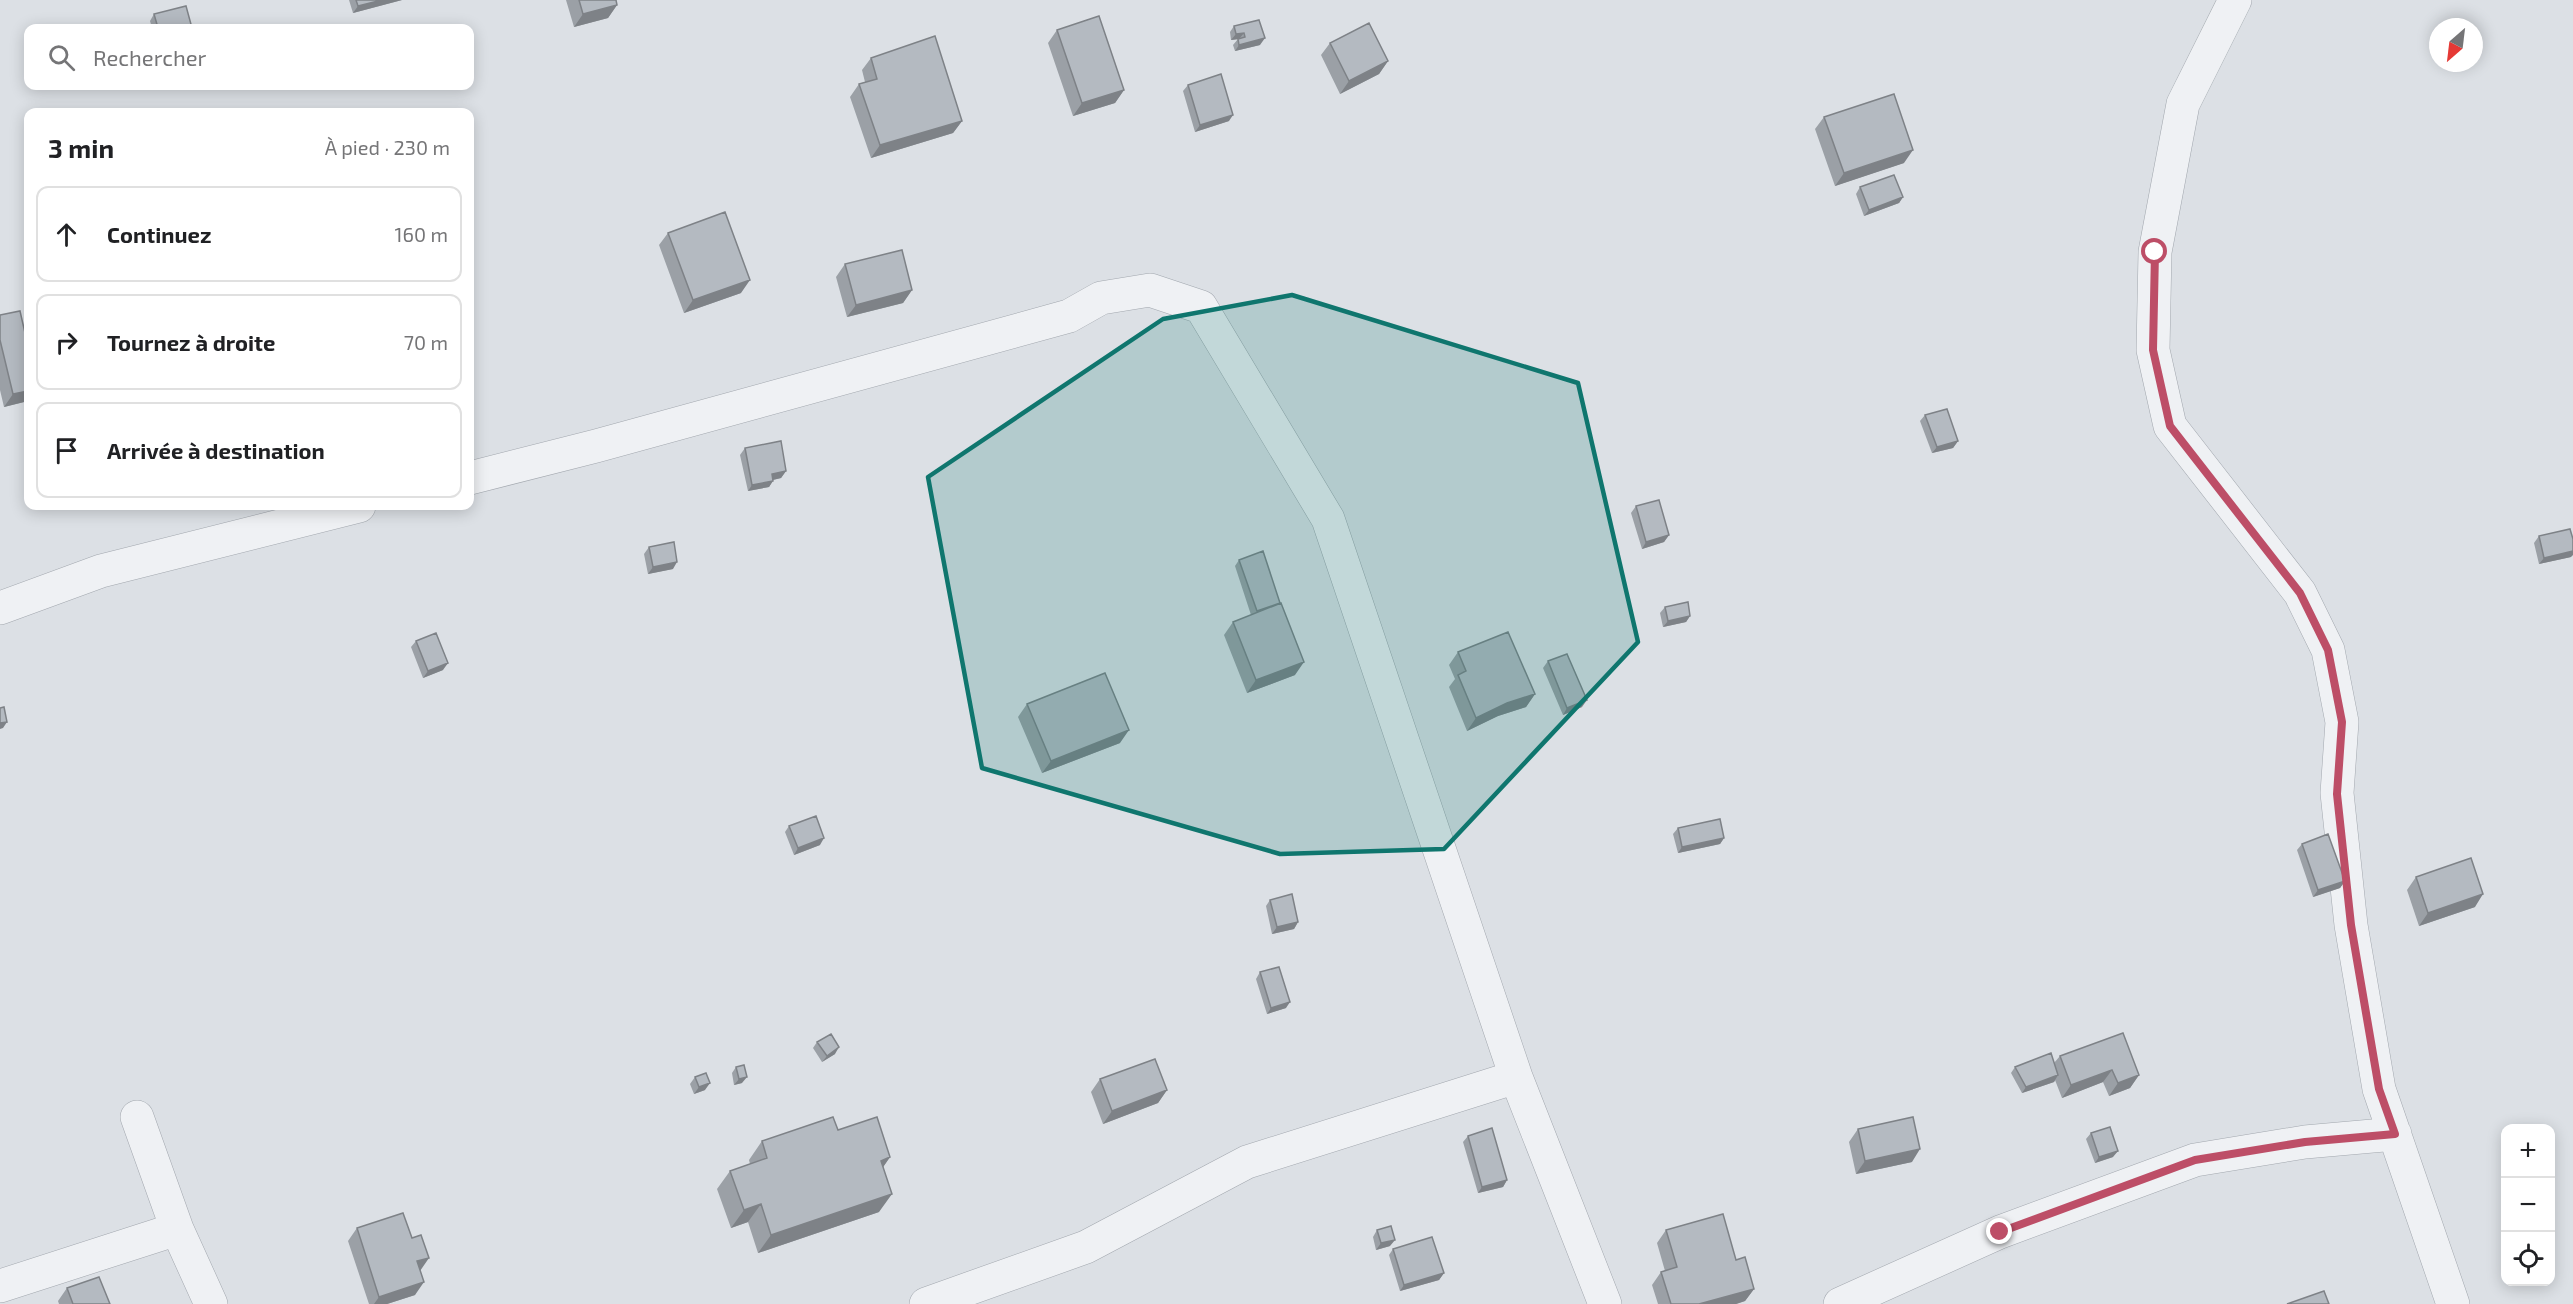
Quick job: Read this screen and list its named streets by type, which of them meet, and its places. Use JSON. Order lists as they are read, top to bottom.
{
  "north": "bottom left",
  "page": {
    "search": "Rechercher",
    "heading": ["3 min", "À pied · 230 m"],
    "list": [
      ["Continuez", "160 m"],
      ["Tournez à droite", "70 m"],
      "Arrivée à destination"
    ],
    "map_buttons": ["+", "−"]
  }
}
